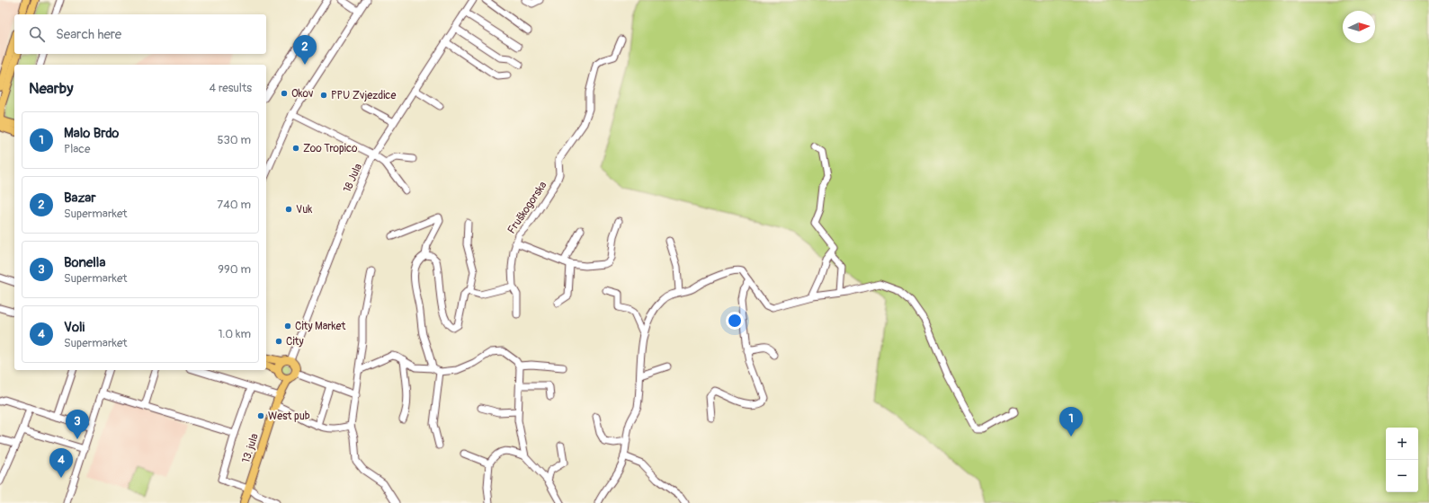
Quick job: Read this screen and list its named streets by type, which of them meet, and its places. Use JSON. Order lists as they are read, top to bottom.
{
  "streets": {
    "main road": ["13. jula"],
    "street": ["18 Jula", "Fruškogorska"]
  },
  "places": [
    "Okov",
    "PPU Zvjezdice",
    "Zoo Tropico",
    "Vuk",
    "City Market",
    "City",
    "West pub"
  ],
  "north": "right",
  "page": {
    "search": "Search here",
    "pins": [
      "2",
      "1",
      "3",
      "4"
    ],
    "heading": ["Nearby", "4 results"],
    "list": [
      {
        "mark": "1",
        "name": "Malo Brdo",
        "note": "Place",
        "value": "530 m"
      },
      {
        "mark": "2",
        "name": "Bazar",
        "note": "Supermarket",
        "value": "740 m"
      },
      {
        "mark": "3",
        "name": "Bonella",
        "note": "Supermarket",
        "value": "990 m"
      },
      {
        "mark": "4",
        "name": "Voli",
        "note": "Supermarket",
        "value": "1.0 km"
      }
    ],
    "map_buttons": ["+", "−"]
  }
}
